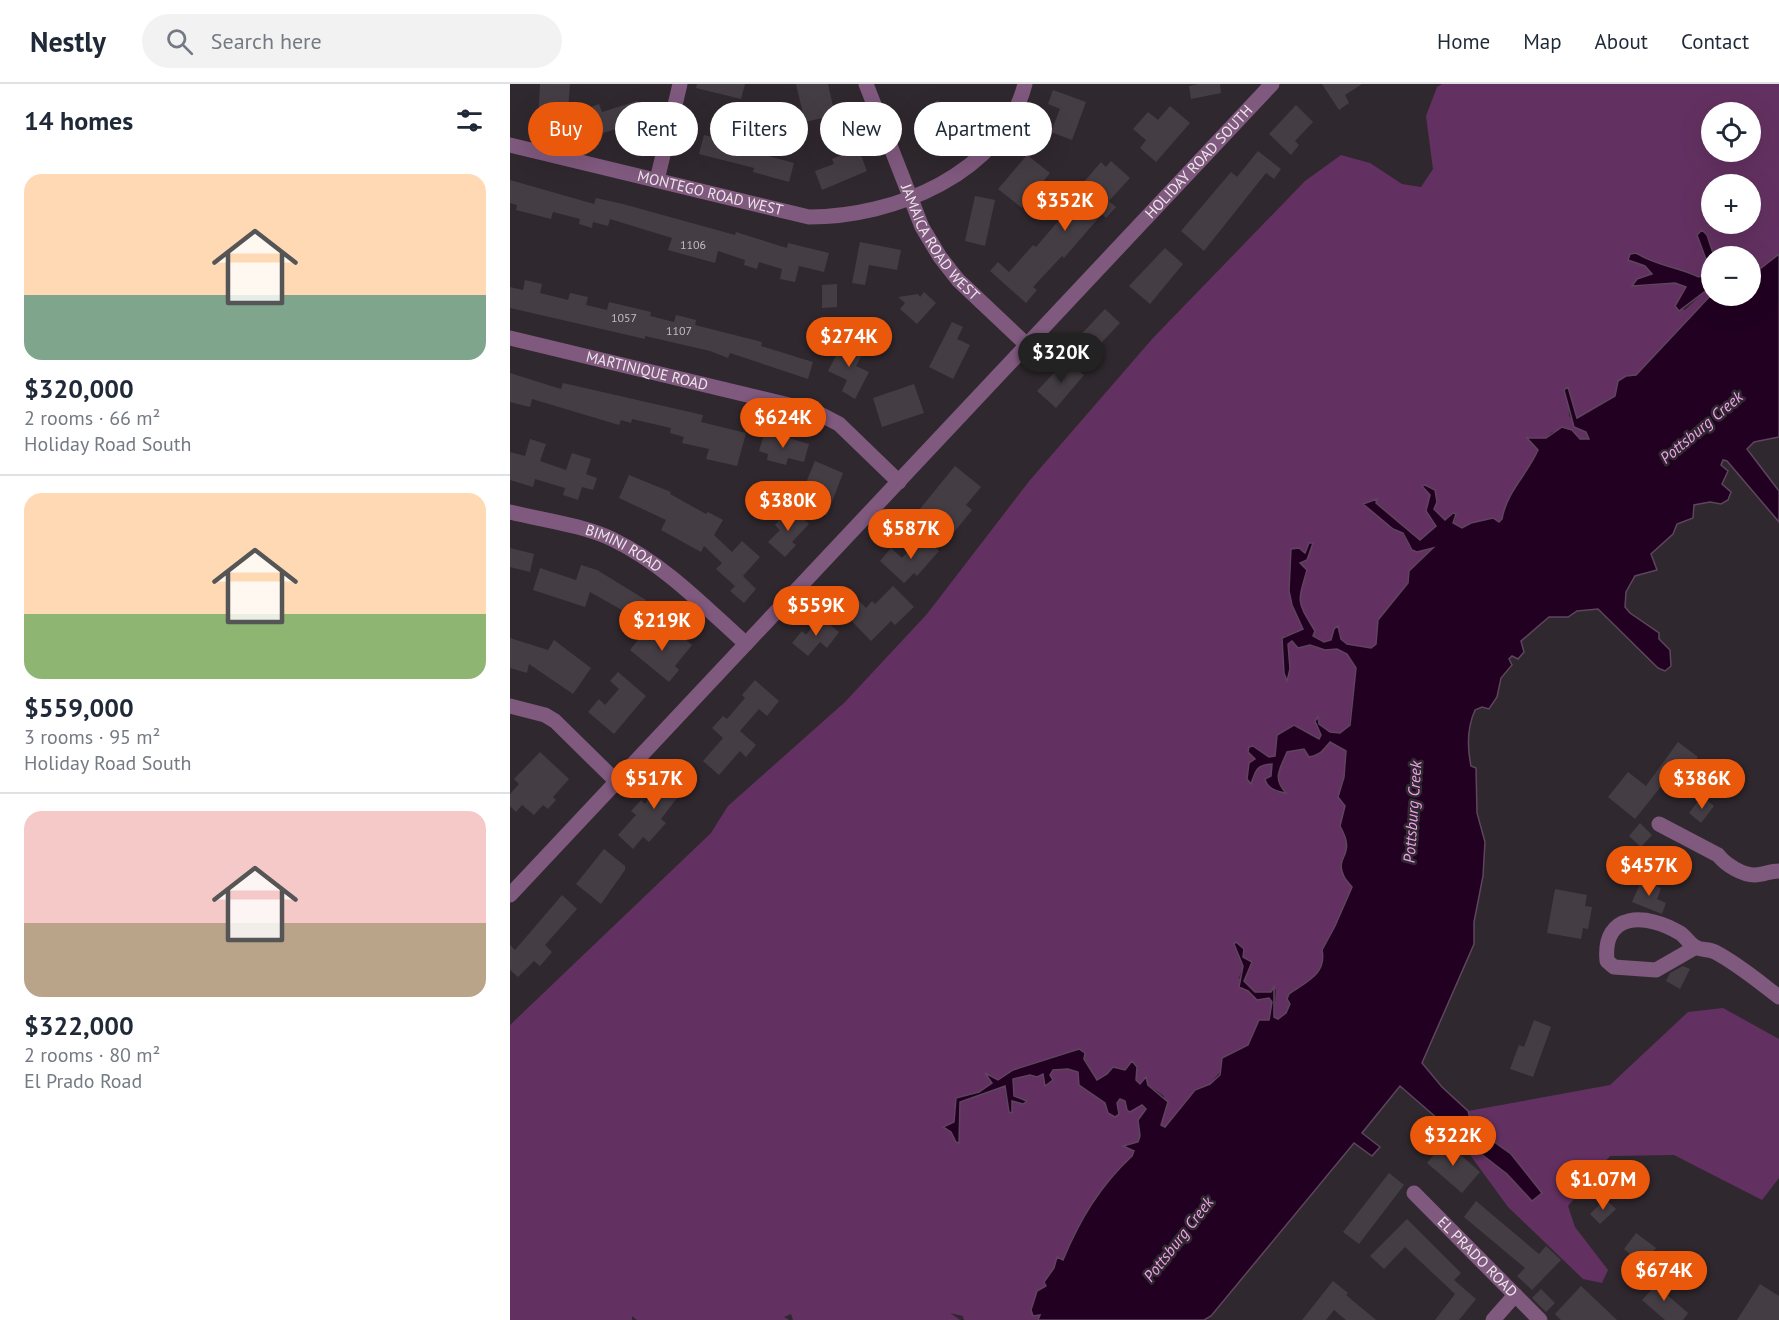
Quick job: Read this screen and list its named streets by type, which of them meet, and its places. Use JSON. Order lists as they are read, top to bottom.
{
  "streets": {
    "street": [
      "HOLIDAY ROAD SOUTH",
      "MONTEGO ROAD WEST",
      "JAMAICA ROAD WEST",
      "MARTINIQUE ROAD",
      "BIMINI ROAD",
      "EL PRADO ROAD"
    ]
  },
  "crossings": [
    ["HOLIDAY ROAD SOUTH", "JAMAICA ROAD WEST"],
    ["HOLIDAY ROAD SOUTH", "MARTINIQUE ROAD"],
    ["HOLIDAY ROAD SOUTH", "BIMINI ROAD"],
    ["MONTEGO ROAD WEST", "JAMAICA ROAD WEST"]
  ],
  "water": ["Pottsburg Creek"],
  "house_numbers": ["1106", "1057", "1107"],
  "page": {
    "header": "Nestly",
    "search": "Search here",
    "nav": [
      "Home",
      "Map",
      "About",
      "Contact"
    ],
    "heading": "14 homes",
    "map_buttons": ["+", "−"],
    "chip": [
      "Buy",
      "Rent",
      "Filters",
      "New",
      "Apartment"
    ],
    "list": [
      {
        "name": "$320,000",
        "note": "2 rooms · 66 m² · Holiday Road South"
      },
      {
        "name": "$559,000",
        "note": "3 rooms · 95 m² · Holiday Road South"
      },
      {
        "name": "$322,000",
        "note": "2 rooms · 80 m² · El Prado Road"
      }
    ],
    "price": [
      "$352K",
      "$274K",
      "$320K",
      "$624K",
      "$380K",
      "$587K",
      "$559K",
      "$219K",
      "$517K",
      "$386K",
      "$457K",
      "$322K",
      "$1.07M",
      "$674K"
    ]
  }
}
